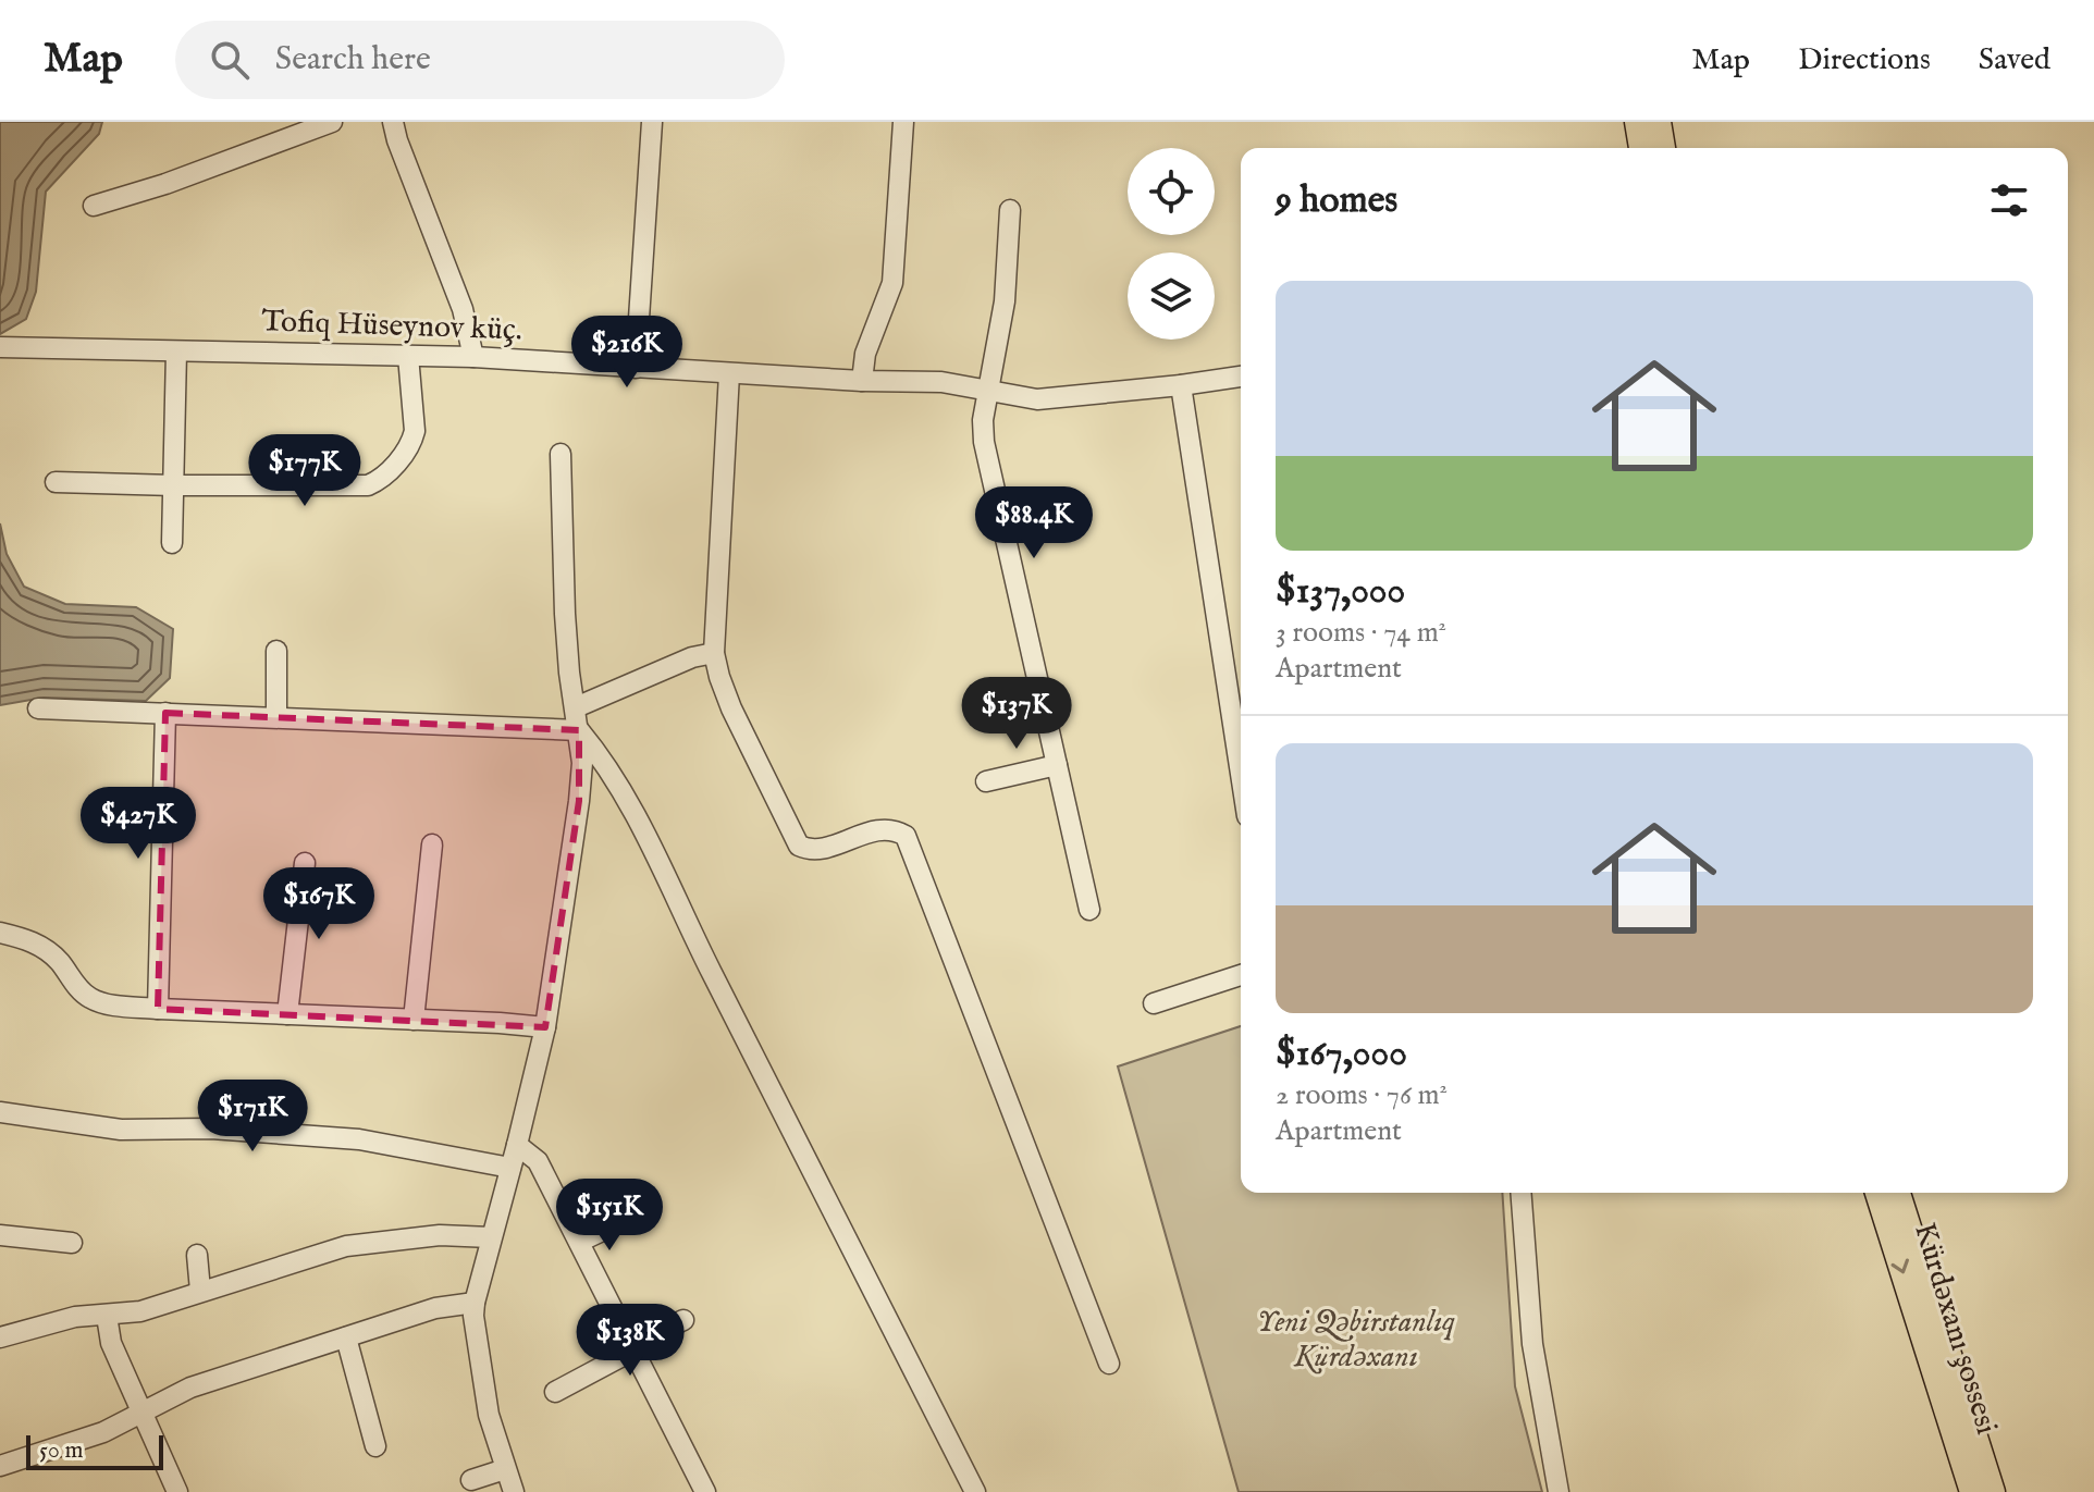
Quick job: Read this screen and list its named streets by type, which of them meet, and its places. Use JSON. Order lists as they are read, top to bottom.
{
  "streets": {
    "main road": ["Kürdəxanı şossesi"],
    "street": ["Tofiq Hüseynov küç."]
  },
  "parks": ["Yeni Qəbirstanlıq Kürdəxanı"],
  "scale_bar": "50 m",
  "page": {
    "header": "Map",
    "search": "Search here",
    "nav": ["Map", "Directions", "Saved"],
    "heading": "9 homes",
    "list": [
      {
        "name": "$137,000",
        "note": "3 rooms · 74 m² · Apartment"
      },
      {
        "name": "$167,000",
        "note": "2 rooms · 76 m² · Apartment"
      }
    ],
    "price": [
      "$216K",
      "$177K",
      "$88.4K",
      "$137K",
      "$427K",
      "$167K",
      "$171K",
      "$151K",
      "$138K"
    ],
    "scale": "50 m"
  }
}
